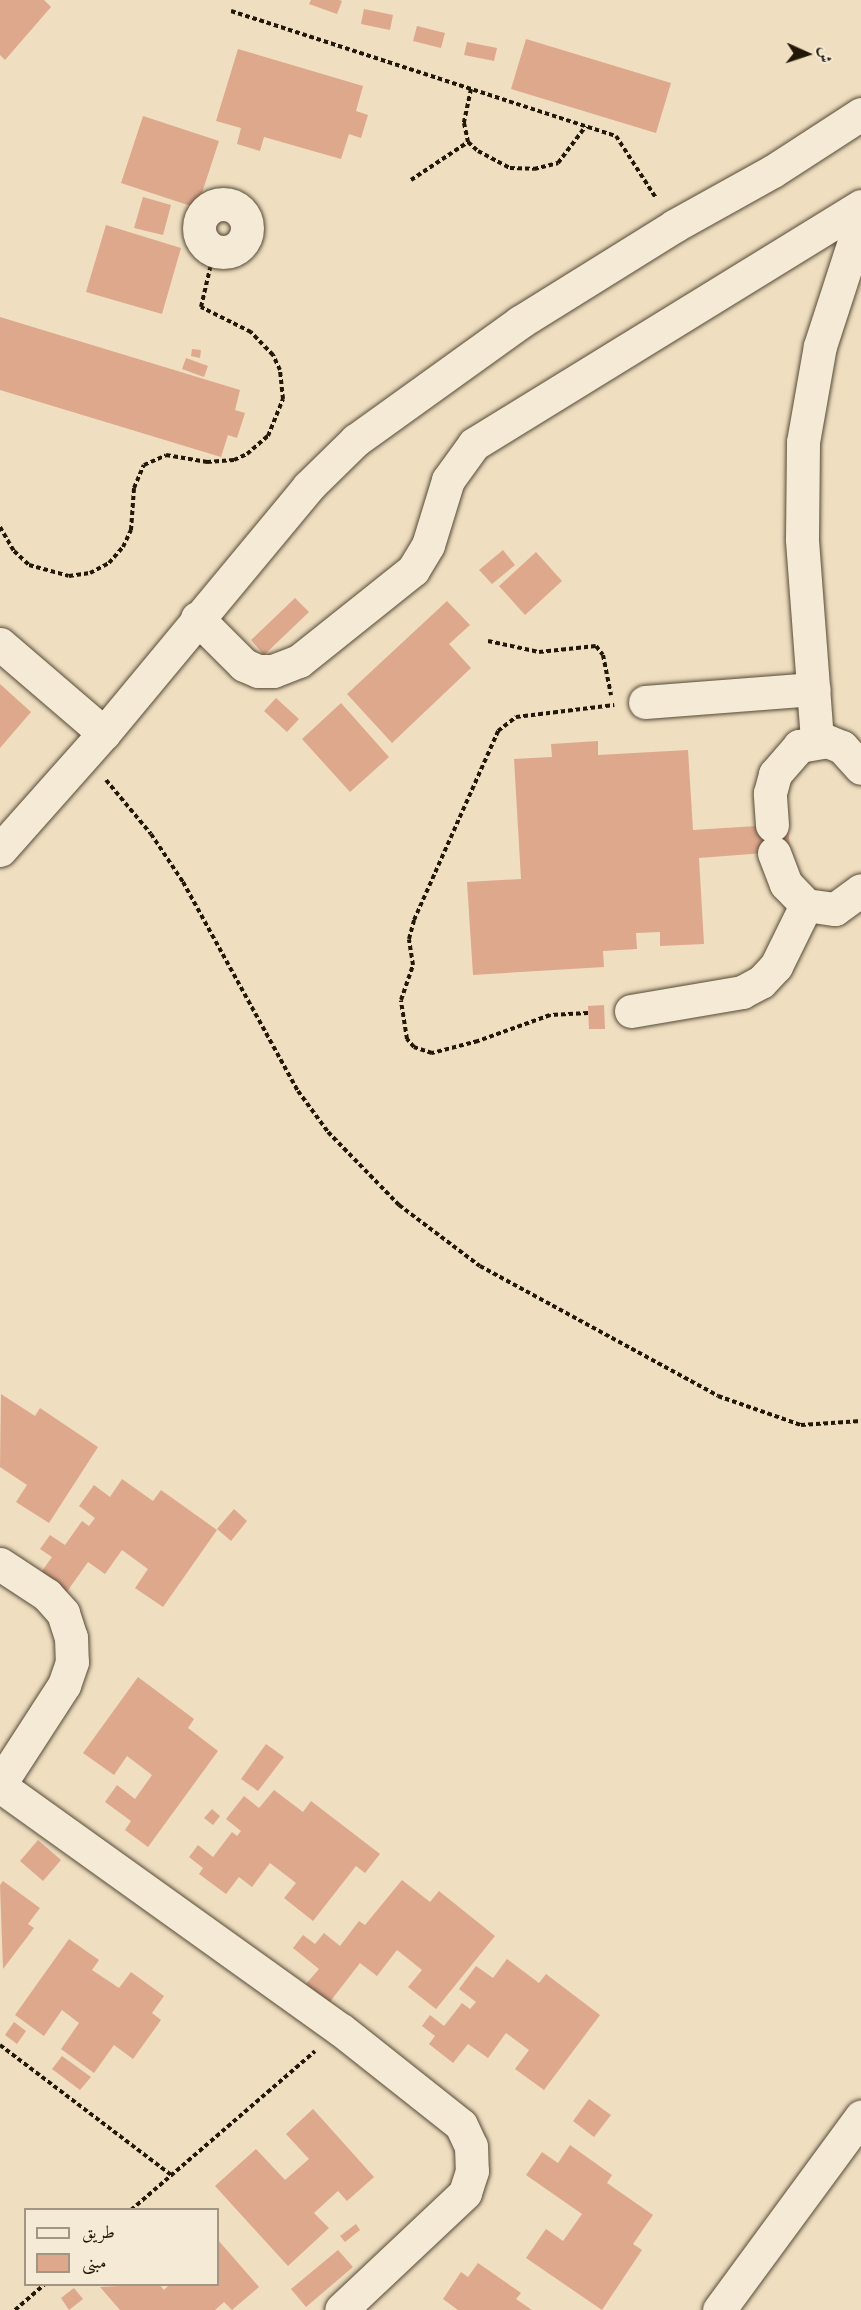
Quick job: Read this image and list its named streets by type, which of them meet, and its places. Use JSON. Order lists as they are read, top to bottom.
{
  "legend": ["طريق", "مبنى"],
  "north": "right"
}
